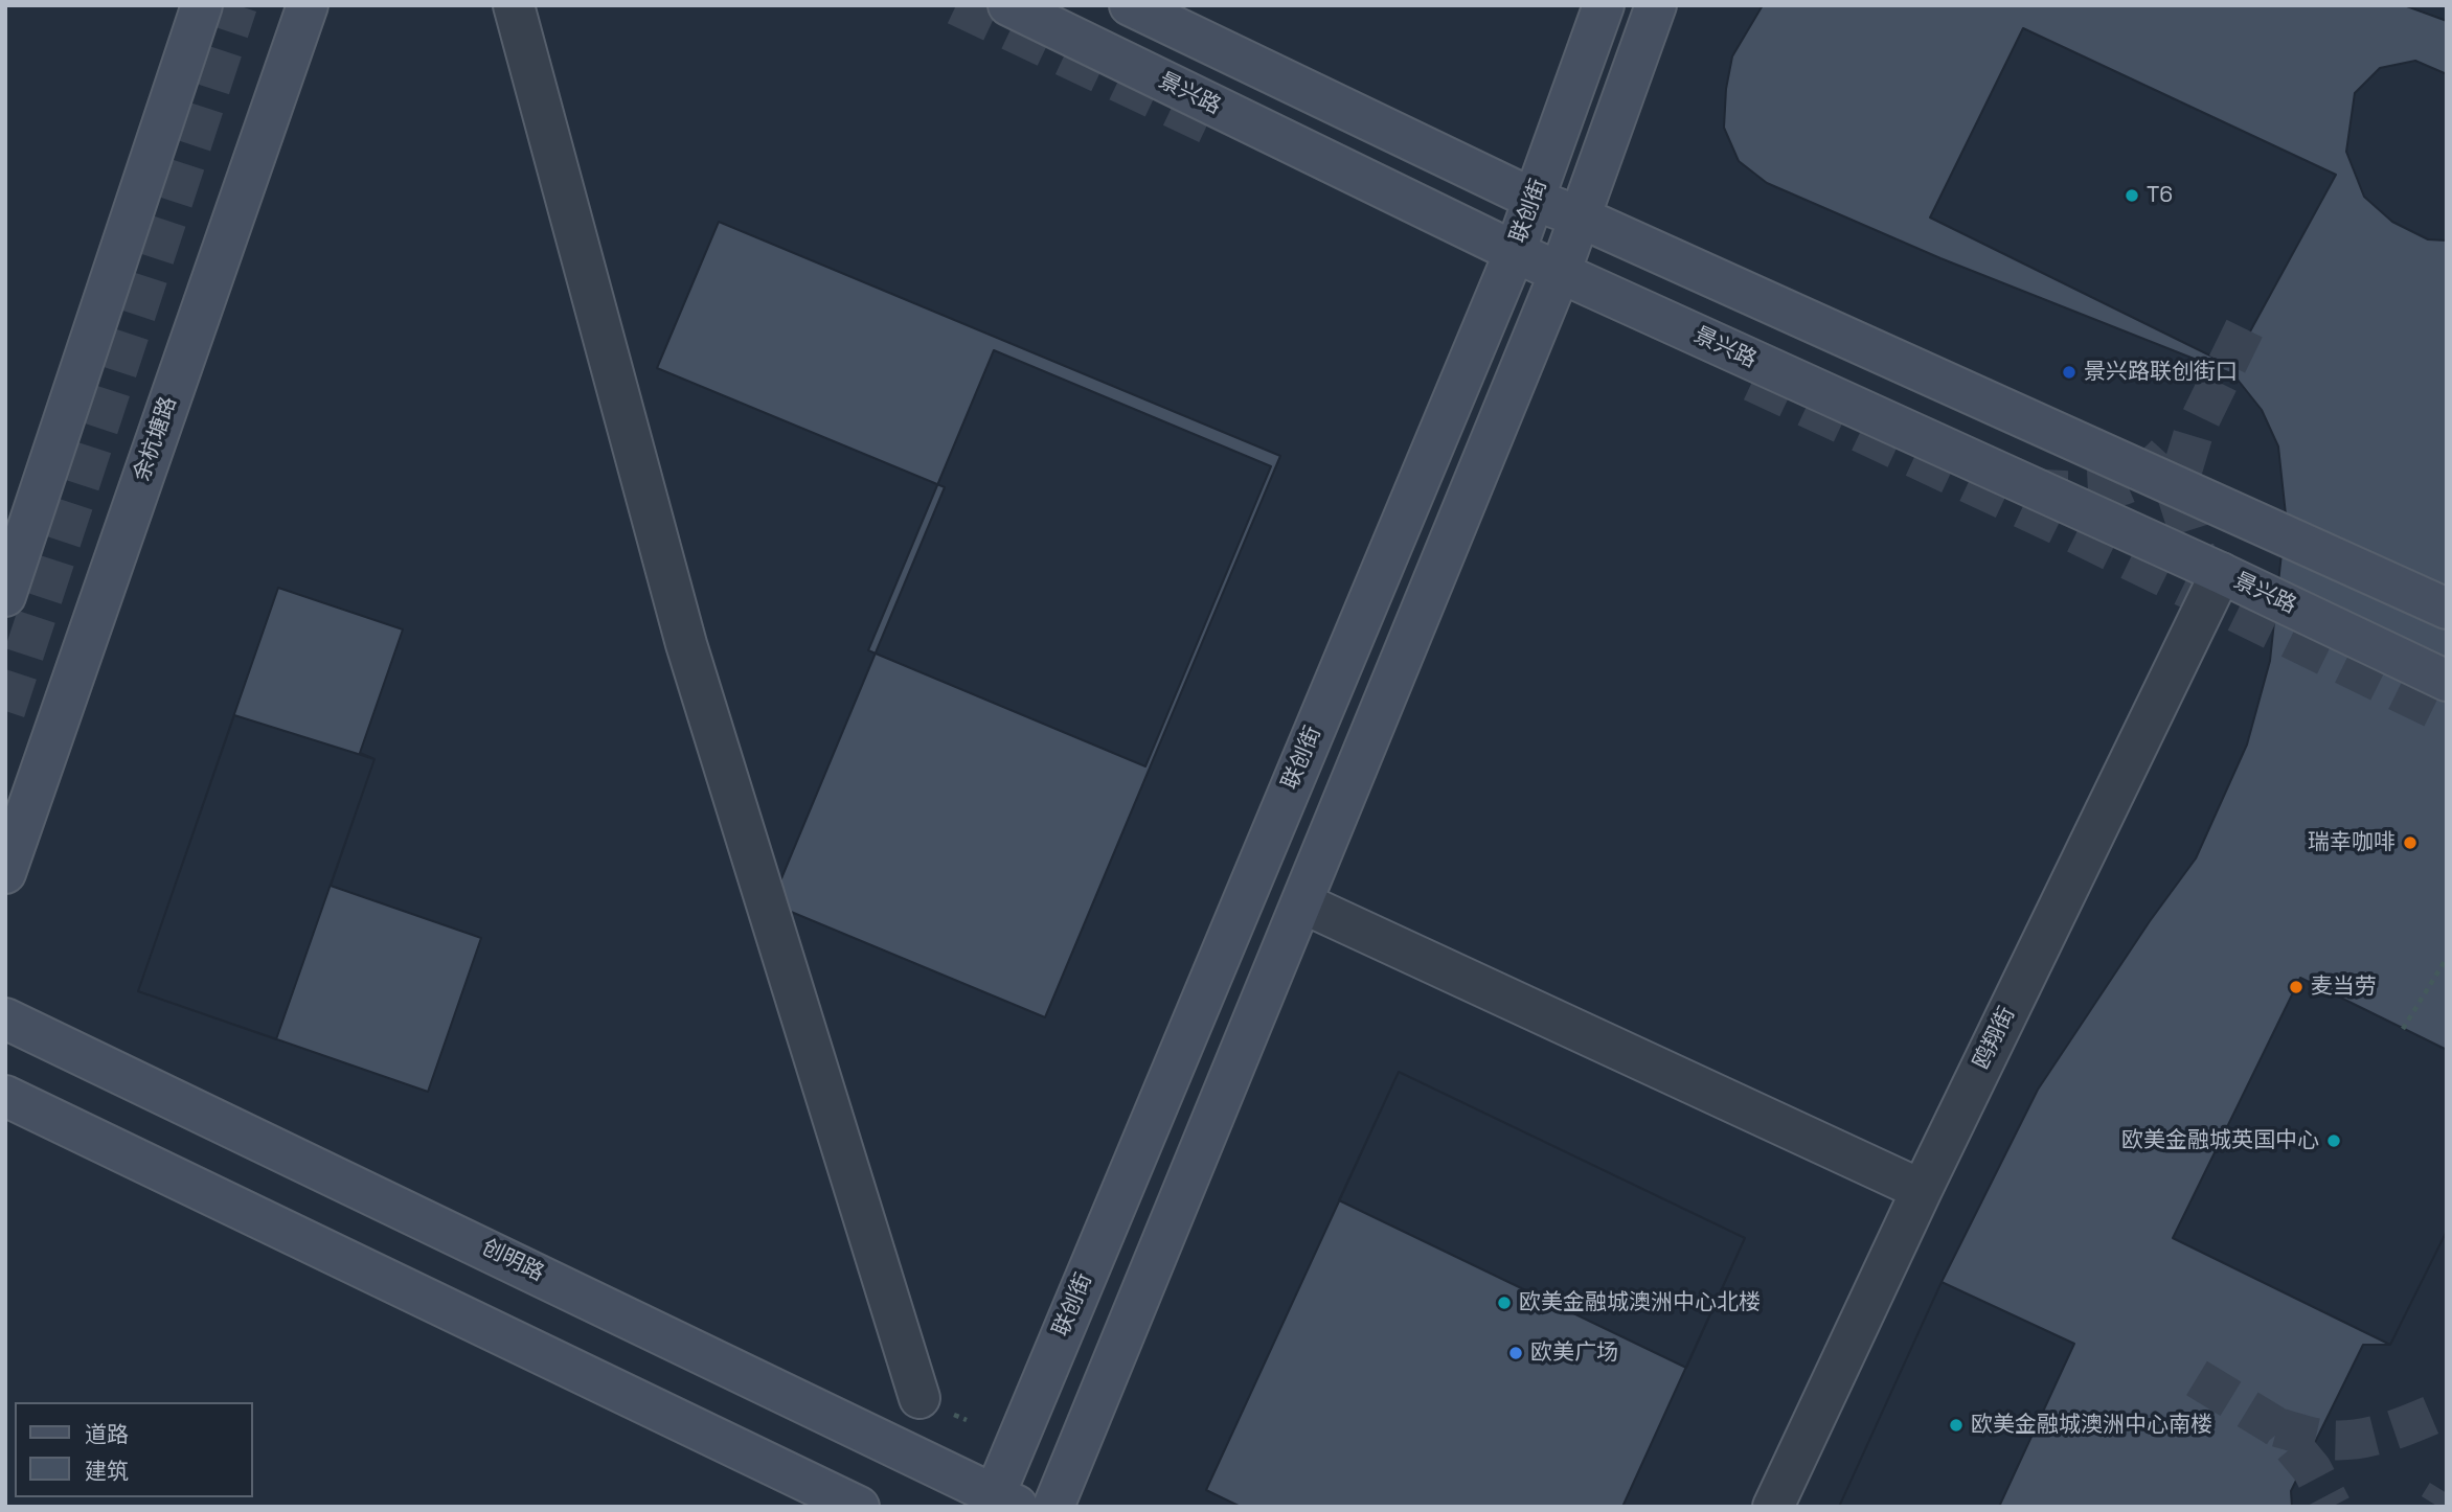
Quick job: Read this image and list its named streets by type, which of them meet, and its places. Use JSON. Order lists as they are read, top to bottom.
{
  "streets": {
    "street": [
      "景兴路",
      "联创街",
      "余杭塘路",
      "鸥翔街",
      "创明路"
    ]
  },
  "crossings": [
    ["景兴路", "联创街"],
    ["景兴路", "鸥翔街"],
    ["联创街", "创明路"]
  ],
  "places": [
    "T6",
    "景兴路联创街口",
    "瑞幸咖啡",
    "麦当劳",
    "欧美金融城英国中心",
    "欧美金融城澳洲中心北楼",
    "欧美广场",
    "欧美金融城澳洲中心南楼"
  ],
  "legend": ["道路", "建筑"]
}
